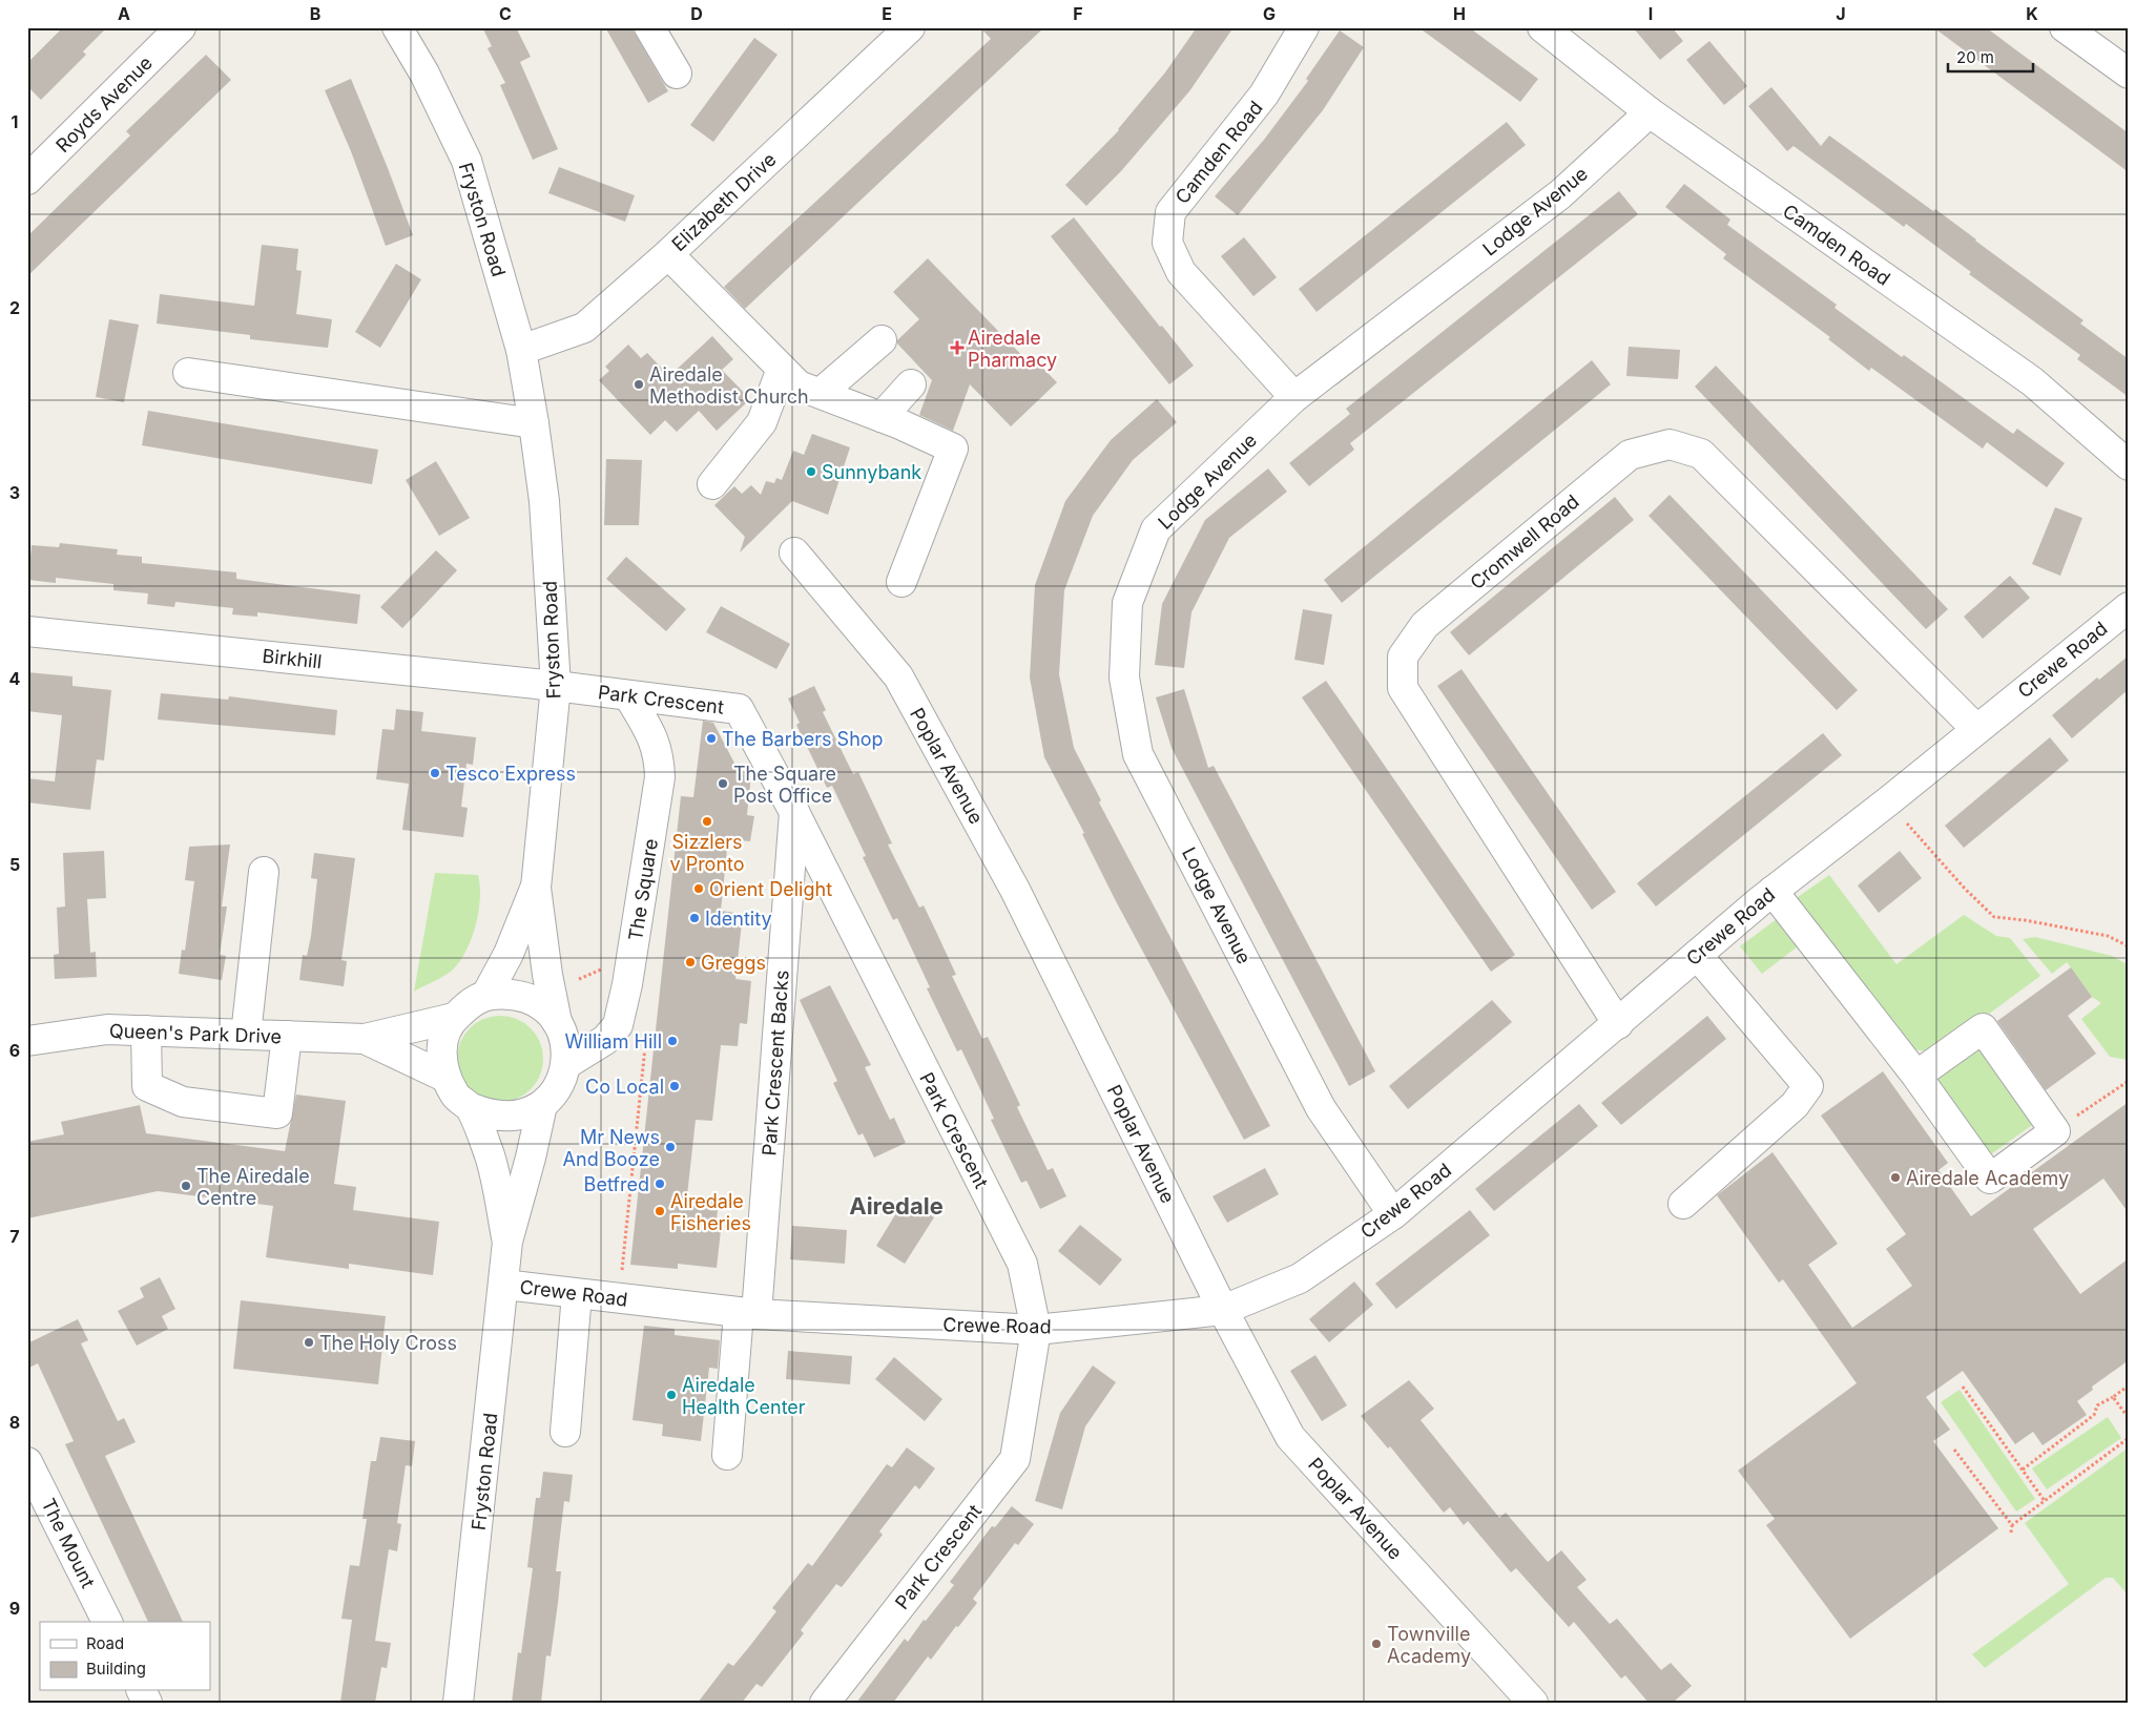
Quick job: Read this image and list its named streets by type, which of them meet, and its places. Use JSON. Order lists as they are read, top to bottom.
{
  "streets": {
    "street": [
      "Royds Avenue",
      "Camden Road",
      "Elizabeth Drive",
      "Lodge Avenue",
      "Fryston Road",
      "Cromwell Road",
      "Birkhill",
      "Crewe Road",
      "Park Crescent",
      "Poplar Avenue",
      "The Square",
      "Queen's Park Drive",
      "Park Crescent Backs",
      "The Mount"
    ]
  },
  "crossings": [
    ["Camden Road", "Lodge Avenue"],
    ["Elizabeth Drive", "Fryston Road"],
    ["Lodge Avenue", "Crewe Road"],
    ["Fryston Road", "Birkhill"],
    ["Fryston Road", "Crewe Road"],
    ["Fryston Road", "Park Crescent"],
    ["Fryston Road", "The Square"],
    ["Fryston Road", "Queen's Park Drive"],
    ["Cromwell Road", "Crewe Road"],
    ["Birkhill", "Park Crescent"],
    ["Crewe Road", "Park Crescent"],
    ["Crewe Road", "Poplar Avenue"],
    ["Crewe Road", "Park Crescent Backs"],
    ["Park Crescent", "The Square"],
    ["Park Crescent", "Park Crescent Backs"],
    ["The Square", "Queen's Park Drive"]
  ],
  "districts": ["Airedale"],
  "places": {
    "health": ["Airedale Pharmacy"],
    "other": [
      "Airedale Methodist Church",
      "Sunnybank",
      "The Barbers Shop",
      "Tesco Express",
      "The Square Post Office",
      "Sizzlers v Pronto",
      "Orient Delight",
      "Identity",
      "Greggs",
      "William Hill",
      "Co Local",
      "Mr News And Booze",
      "Airedale Academy",
      "Betfred",
      "The Airedale Centre",
      "Airedale Fisheries",
      "The Holy Cross",
      "Airedale Health Center",
      "Townville Academy"
    ]
  },
  "legend": ["Road", "Building"],
  "scale_bar": "20 m",
  "grid": {
    "columns": [
      "A",
      "B",
      "C",
      "D",
      "E",
      "F",
      "G",
      "H",
      "I",
      "J",
      "K"
    ],
    "rows": [
      "1",
      "2",
      "3",
      "4",
      "5",
      "6",
      "7",
      "8",
      "9"
    ]
  }
}
